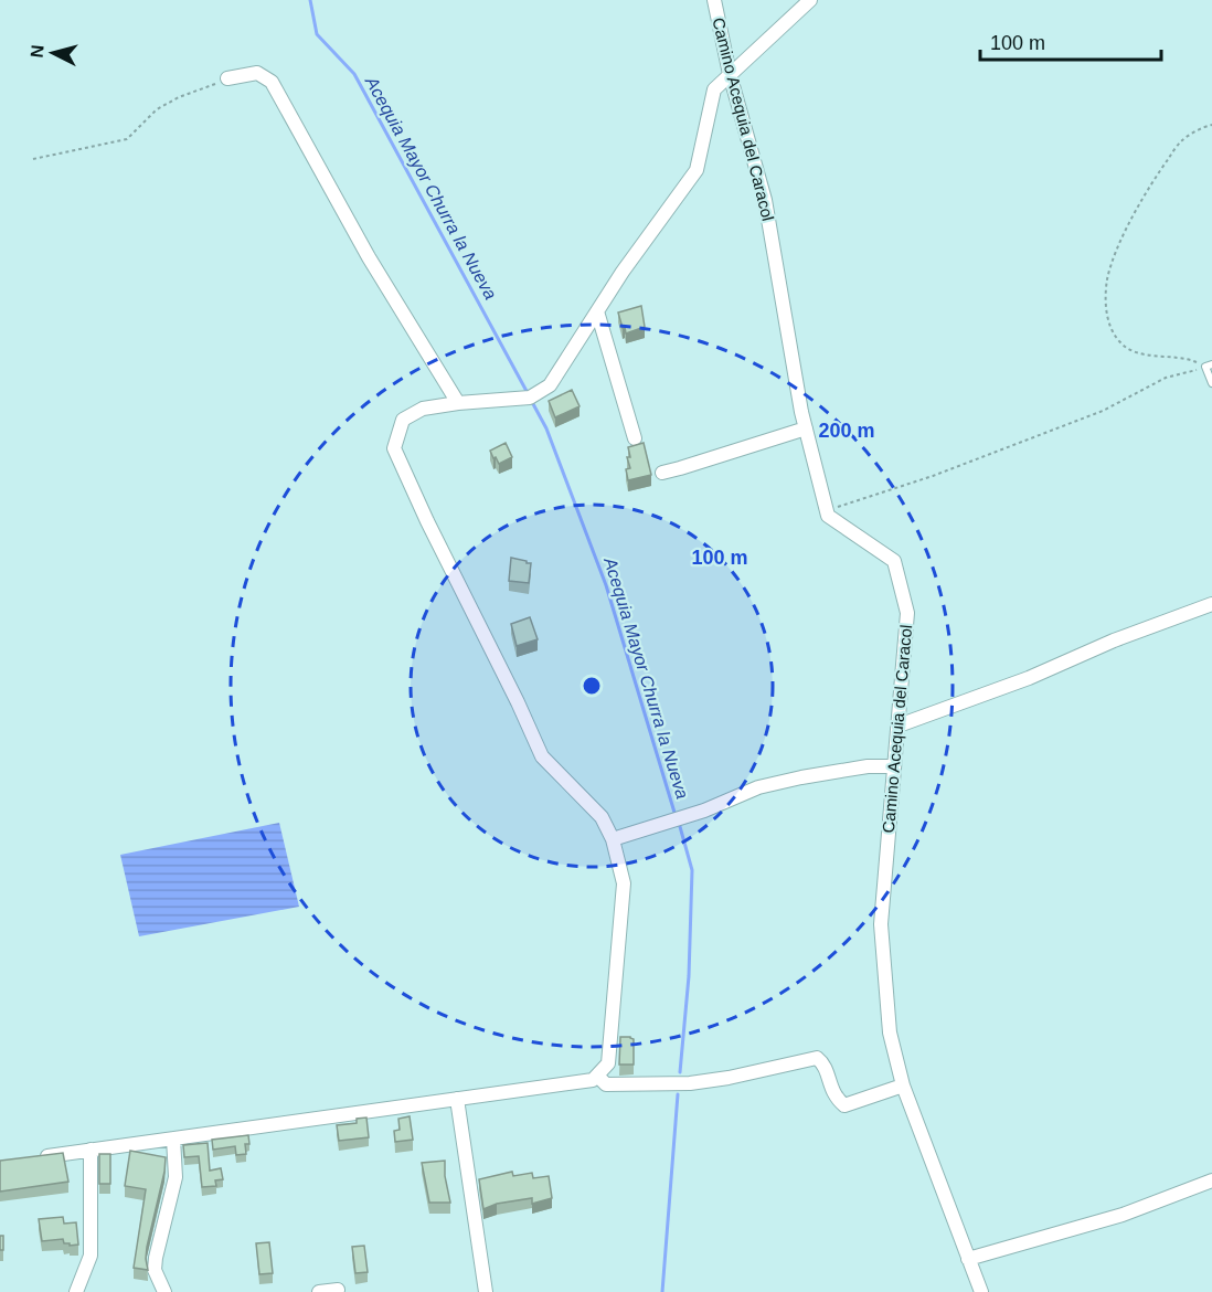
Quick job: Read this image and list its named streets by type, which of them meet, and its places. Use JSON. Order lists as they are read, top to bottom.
{
  "streets": {
    "street": ["Camino Acequia del Caracol"]
  },
  "water": ["Acequia Mayor Churra la Nueva"],
  "scale_bar": "100 m",
  "north": "left",
  "rings": ["200 m", "100 m"]
}
